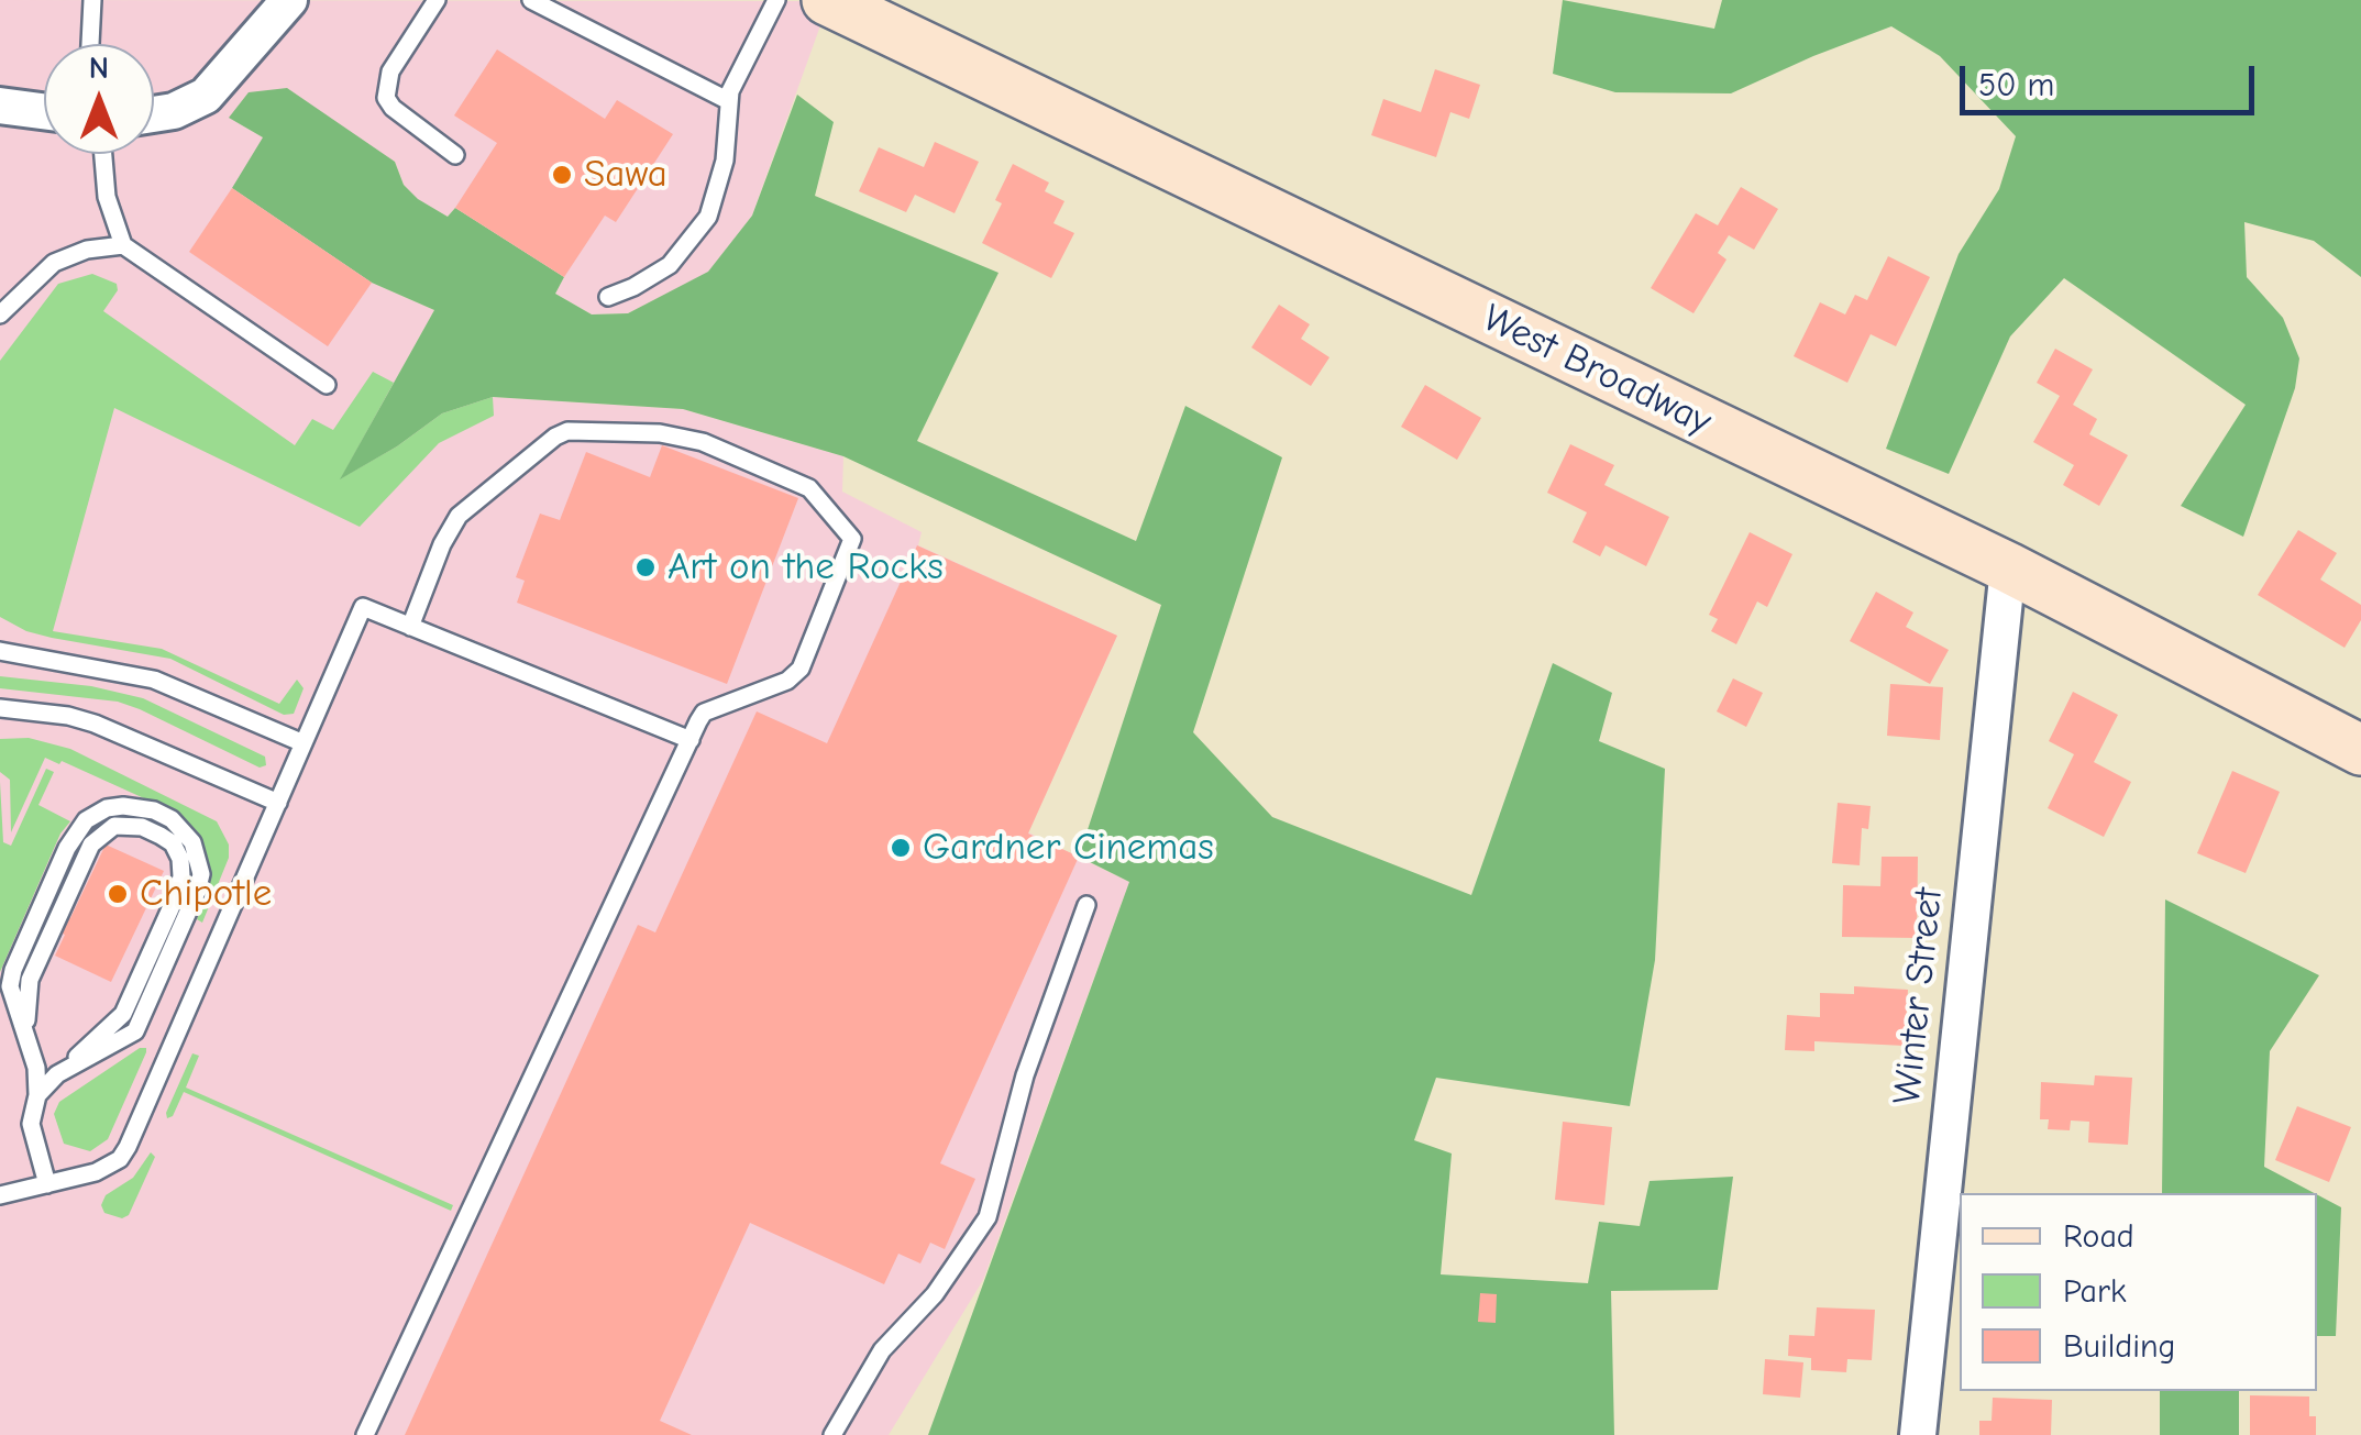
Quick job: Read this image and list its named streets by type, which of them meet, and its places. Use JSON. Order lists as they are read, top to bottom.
{
  "streets": {
    "main road": ["West Broadway"],
    "street": ["Winter Street"]
  },
  "crossings": [
    ["West Broadway", "Winter Street"]
  ],
  "places": [
    "Sawa",
    "Art on the Rocks",
    "Gardner Cinemas",
    "Chipotle"
  ],
  "legend": ["Road", "Park", "Building"],
  "scale_bar": "50 m",
  "north": "top"
}
